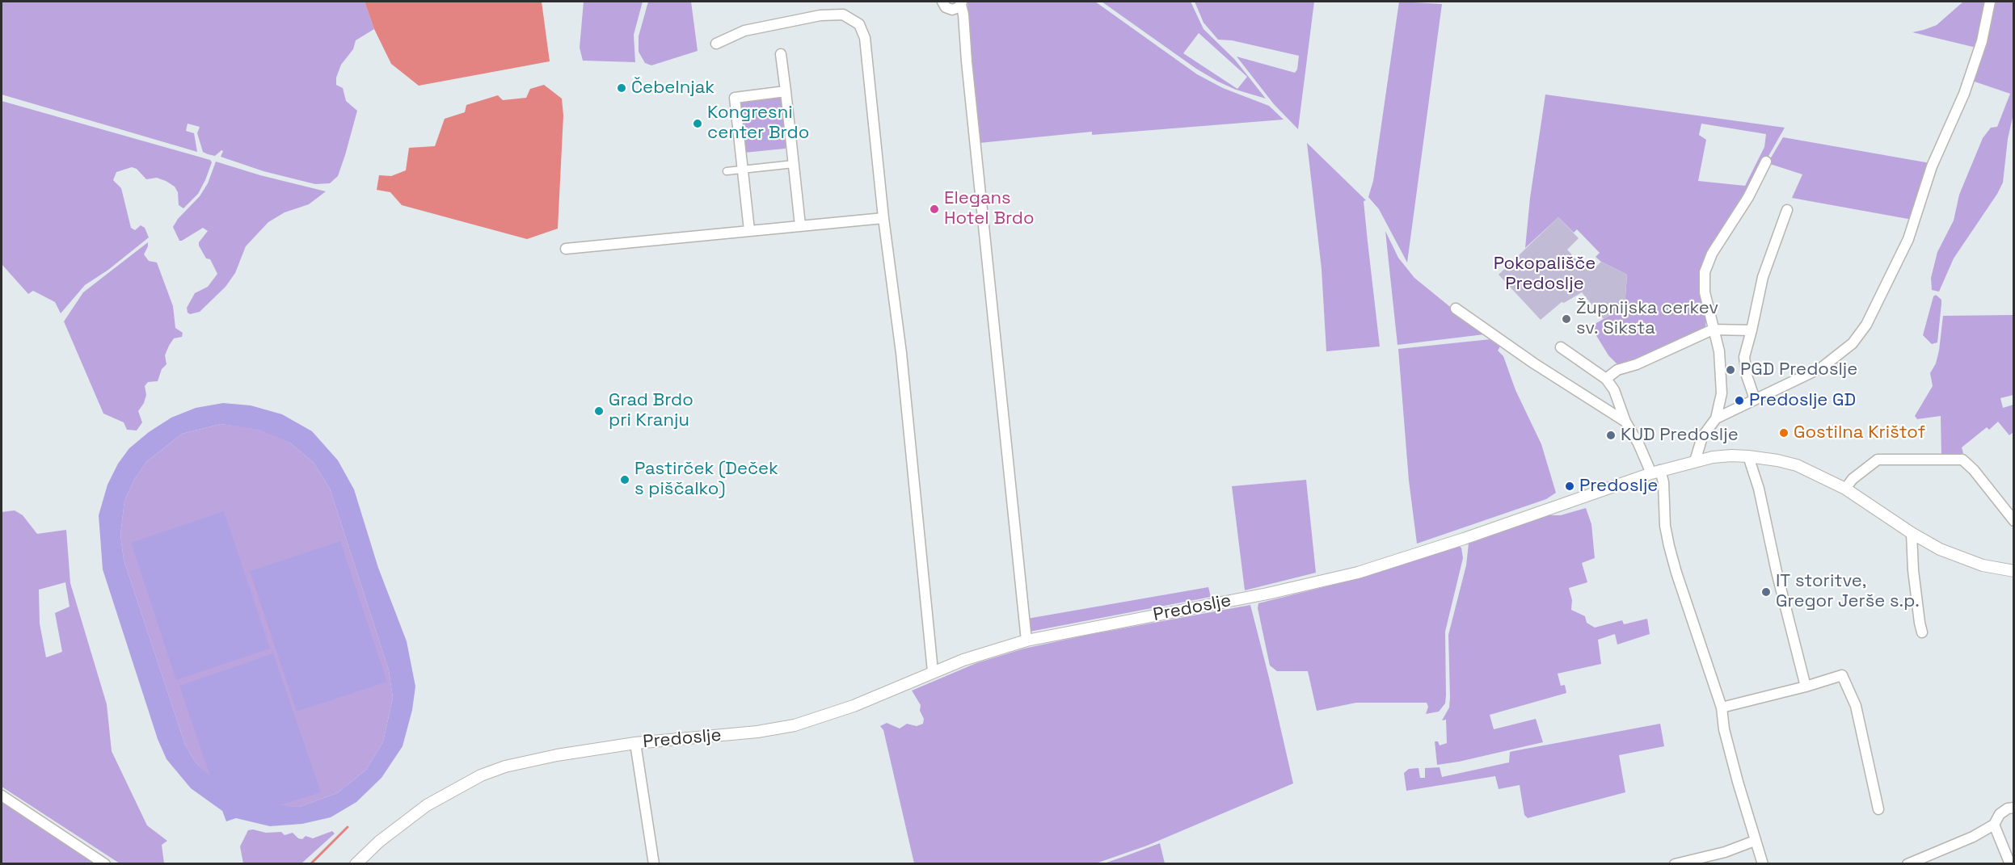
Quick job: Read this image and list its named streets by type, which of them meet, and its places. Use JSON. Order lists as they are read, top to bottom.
{
  "streets": {
    "street": ["Predoslje"]
  },
  "parks": ["Pokopališče Predoslje"],
  "places": [
    "Čebelnjak",
    "Kongresni center Brdo",
    "Elegans Hotel Brdo",
    "Župnijska cerkev sv. Siksta",
    "PGD Predoslje",
    "Predoslje GD",
    "Grad Brdo pri Kranju",
    "Gostilna Krištof",
    "KUD Predoslje",
    "Pastirček (Deček s piščalko)",
    "Predoslje",
    "IT storitve, Gregor Jerše s.p."
  ]
}
